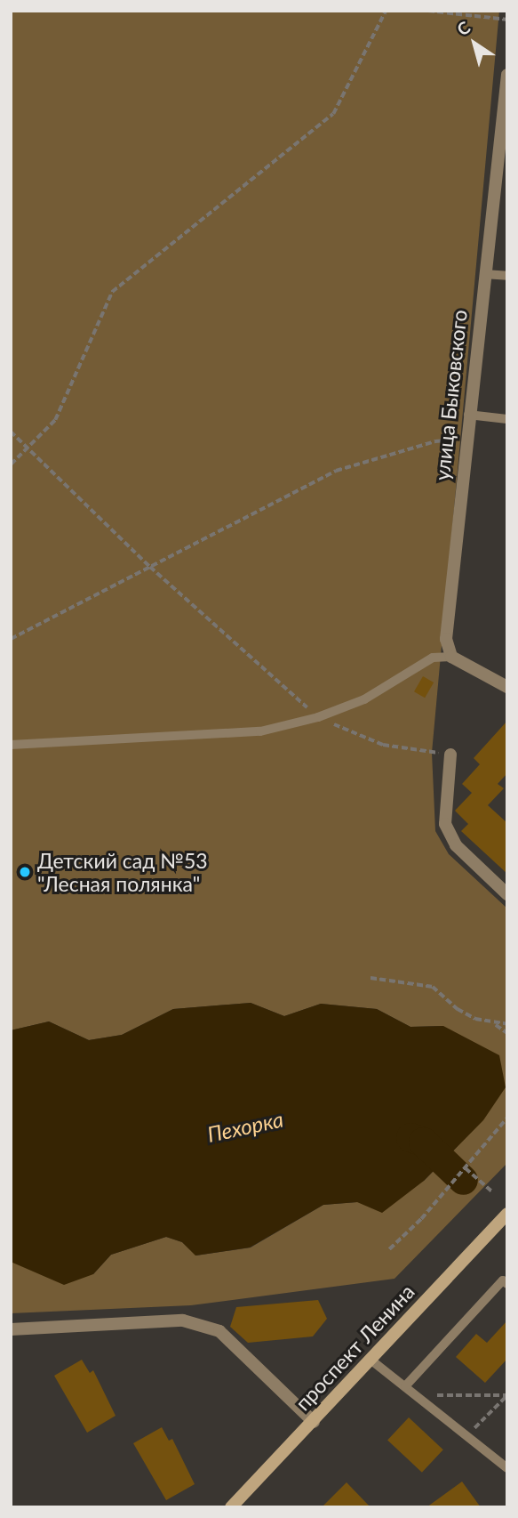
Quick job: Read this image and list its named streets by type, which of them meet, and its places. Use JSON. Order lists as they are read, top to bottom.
{
  "streets": {
    "main road": ["проспект Ленина"],
    "street": ["улица Быковского"]
  },
  "water": ["Пехорка"],
  "places": ["Детский сад №53 \"Лесная полянка\""],
  "north": "top left"
}
